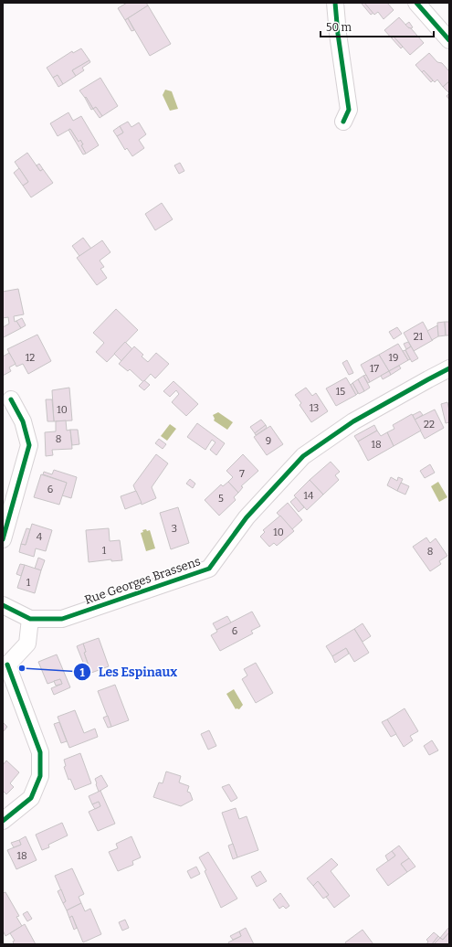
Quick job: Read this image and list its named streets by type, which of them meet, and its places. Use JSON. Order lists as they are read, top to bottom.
{
  "streets": {
    "street": ["Rue Georges Brassens"]
  },
  "places": ["Les Espinaux"],
  "house_numbers": [
    "21",
    "12",
    "19",
    "17",
    "15",
    "13",
    "10",
    "22",
    "8",
    "9",
    "18",
    "7",
    "6",
    "14",
    "5",
    "3",
    "10",
    "4",
    "1",
    "8",
    "1",
    "6",
    "18"
  ],
  "scale_bar": "50 m"
}
